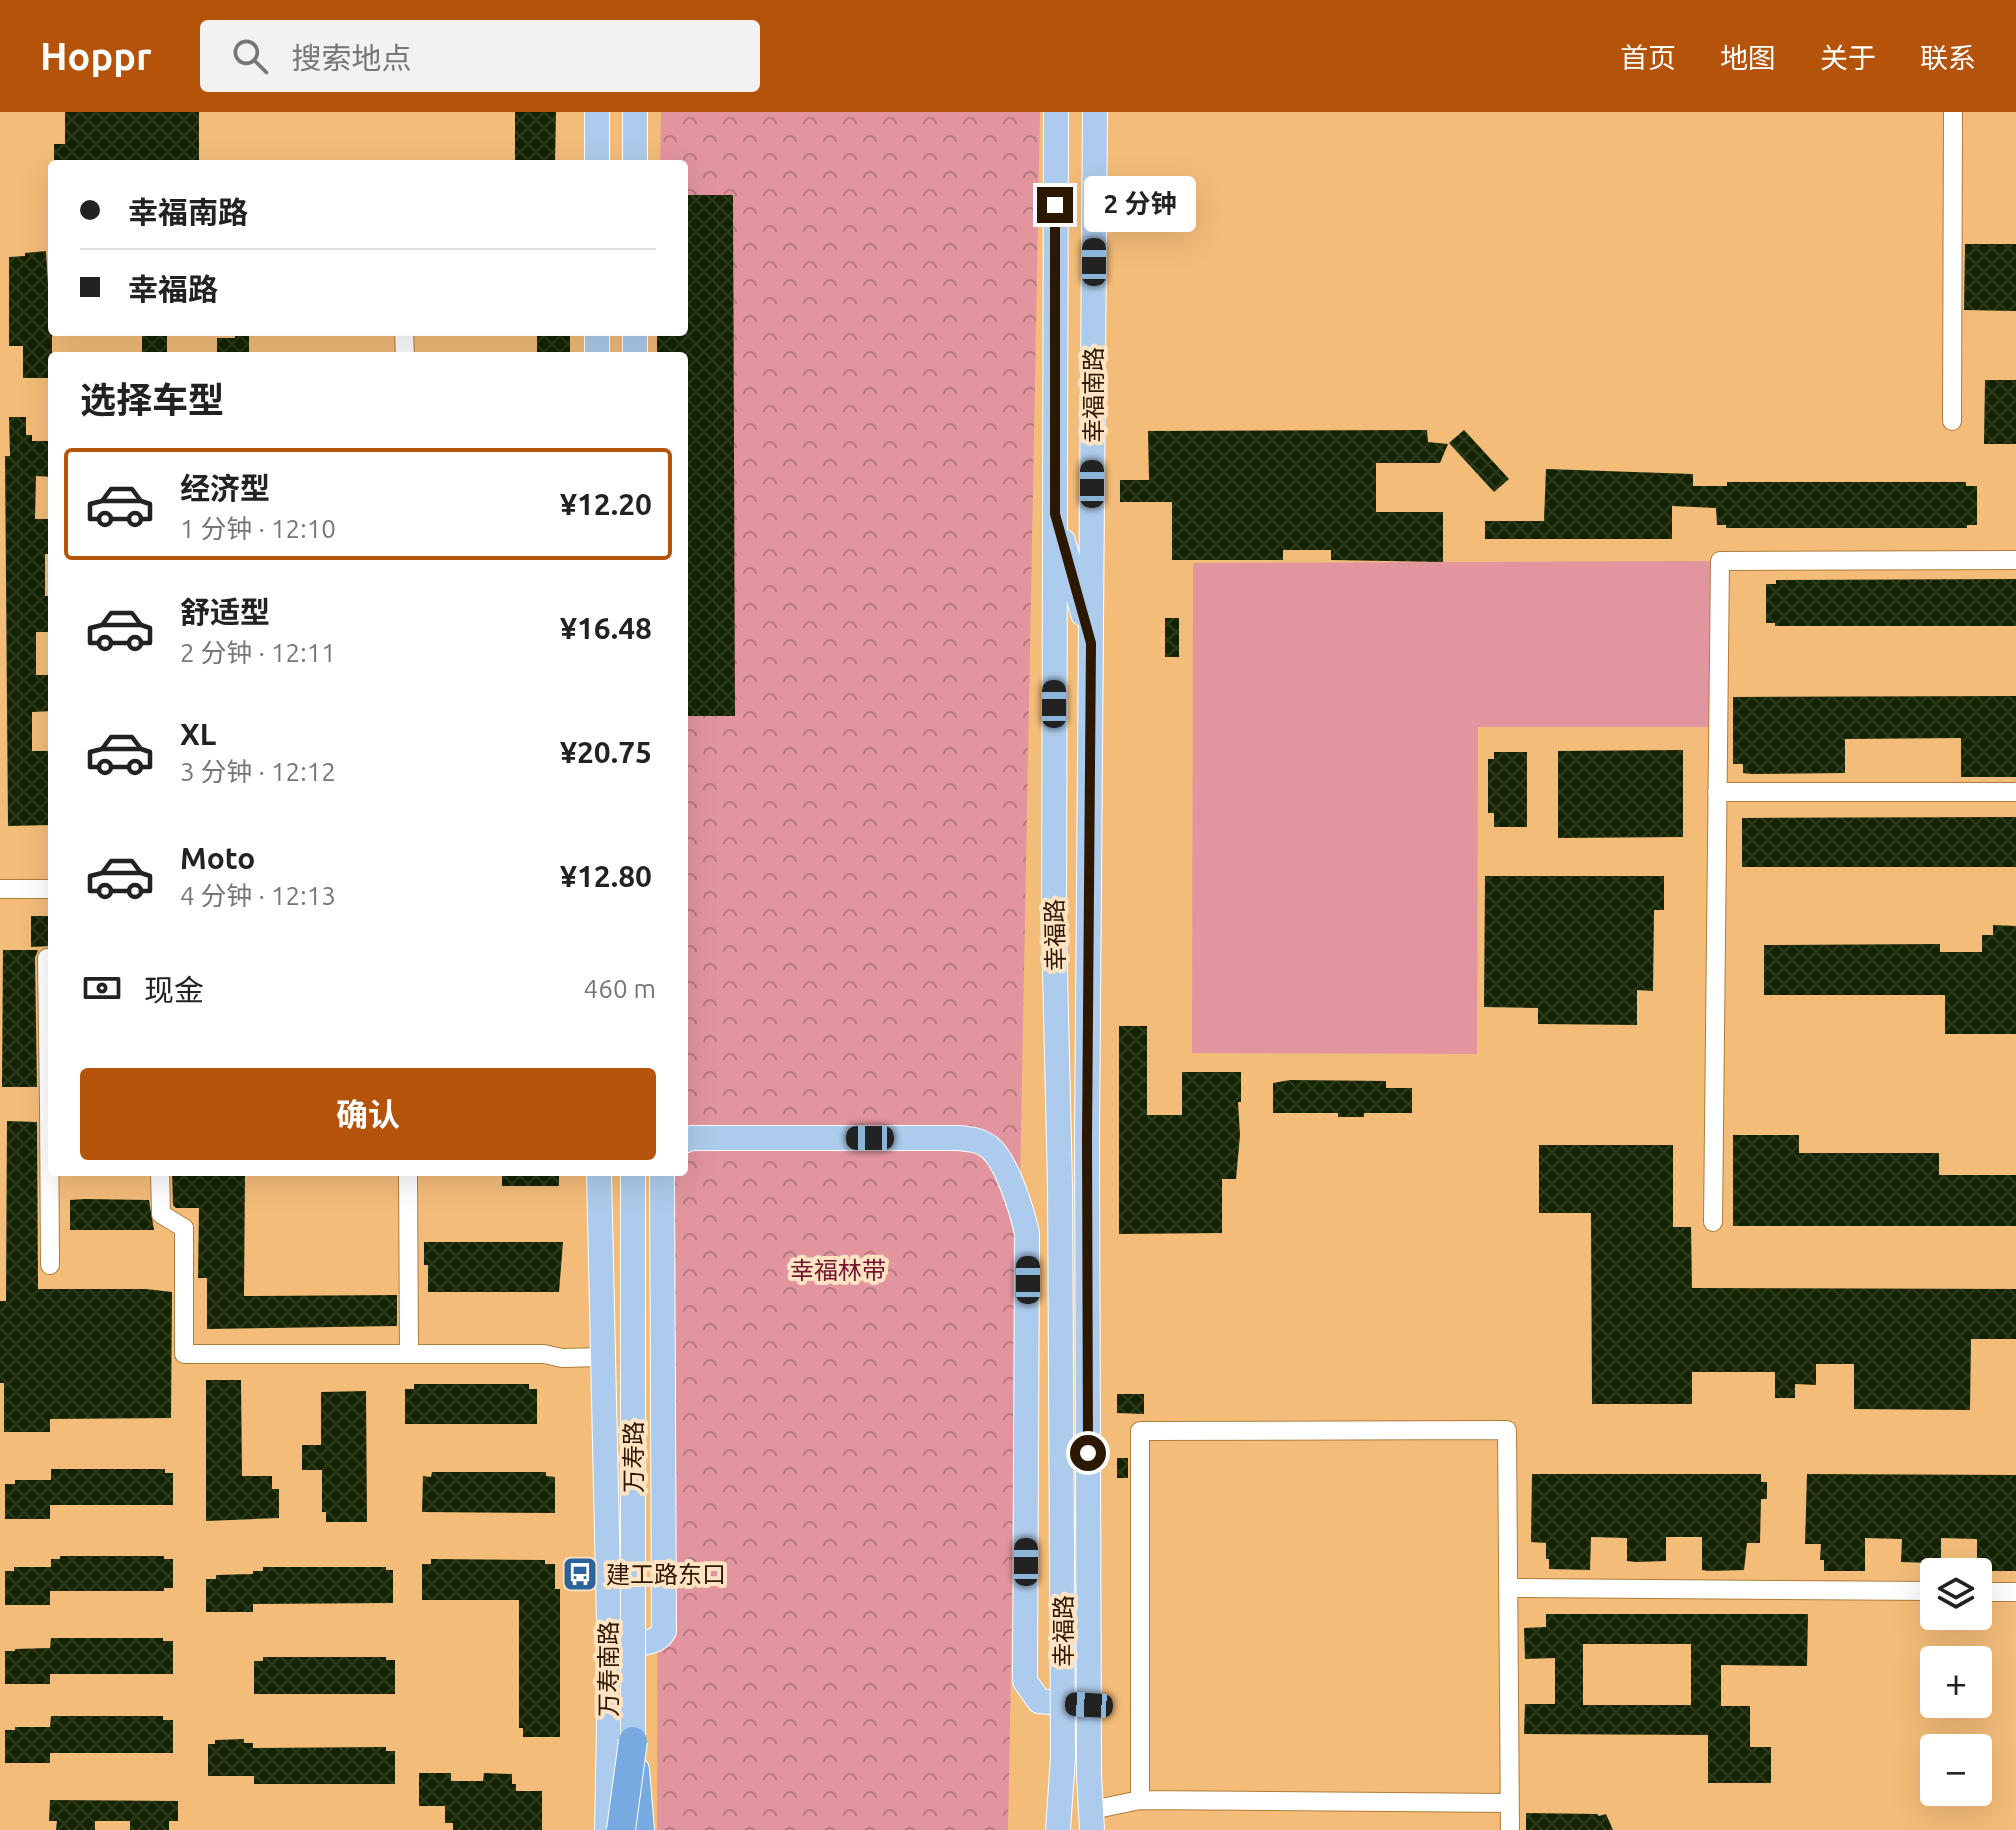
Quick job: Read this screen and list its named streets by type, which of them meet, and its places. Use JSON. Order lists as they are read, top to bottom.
{
  "streets": {
    "main road": [
      "幸福南路",
      "幸福路",
      "万寿路",
      "万寿南路"
    ]
  },
  "parks": ["幸福林带"],
  "places": {
    "bus stop": ["建工路东口"]
  },
  "page": {
    "header": "Hoppr",
    "search": "搜索地点",
    "nav": [
      "首页",
      "地图",
      "关于",
      "联系"
    ],
    "banner": ["幸福南路", "幸福路"],
    "bubble": "2 分钟",
    "heading": "选择车型",
    "list": [
      {
        "name": "经济型",
        "note": "1 分钟 · 12:10",
        "value": "¥12.20"
      },
      {
        "name": "舒适型",
        "note": "2 分钟 · 12:11",
        "value": "¥16.48"
      },
      {
        "name": "XL",
        "note": "3 分钟 · 12:12",
        "value": "¥20.75"
      },
      {
        "name": "Moto",
        "note": "4 分钟 · 12:13",
        "value": "¥12.80"
      }
    ],
    "pay": ["现金", "460 m"],
    "buttons": "确认",
    "map_buttons": ["+", "−"]
  }
}
